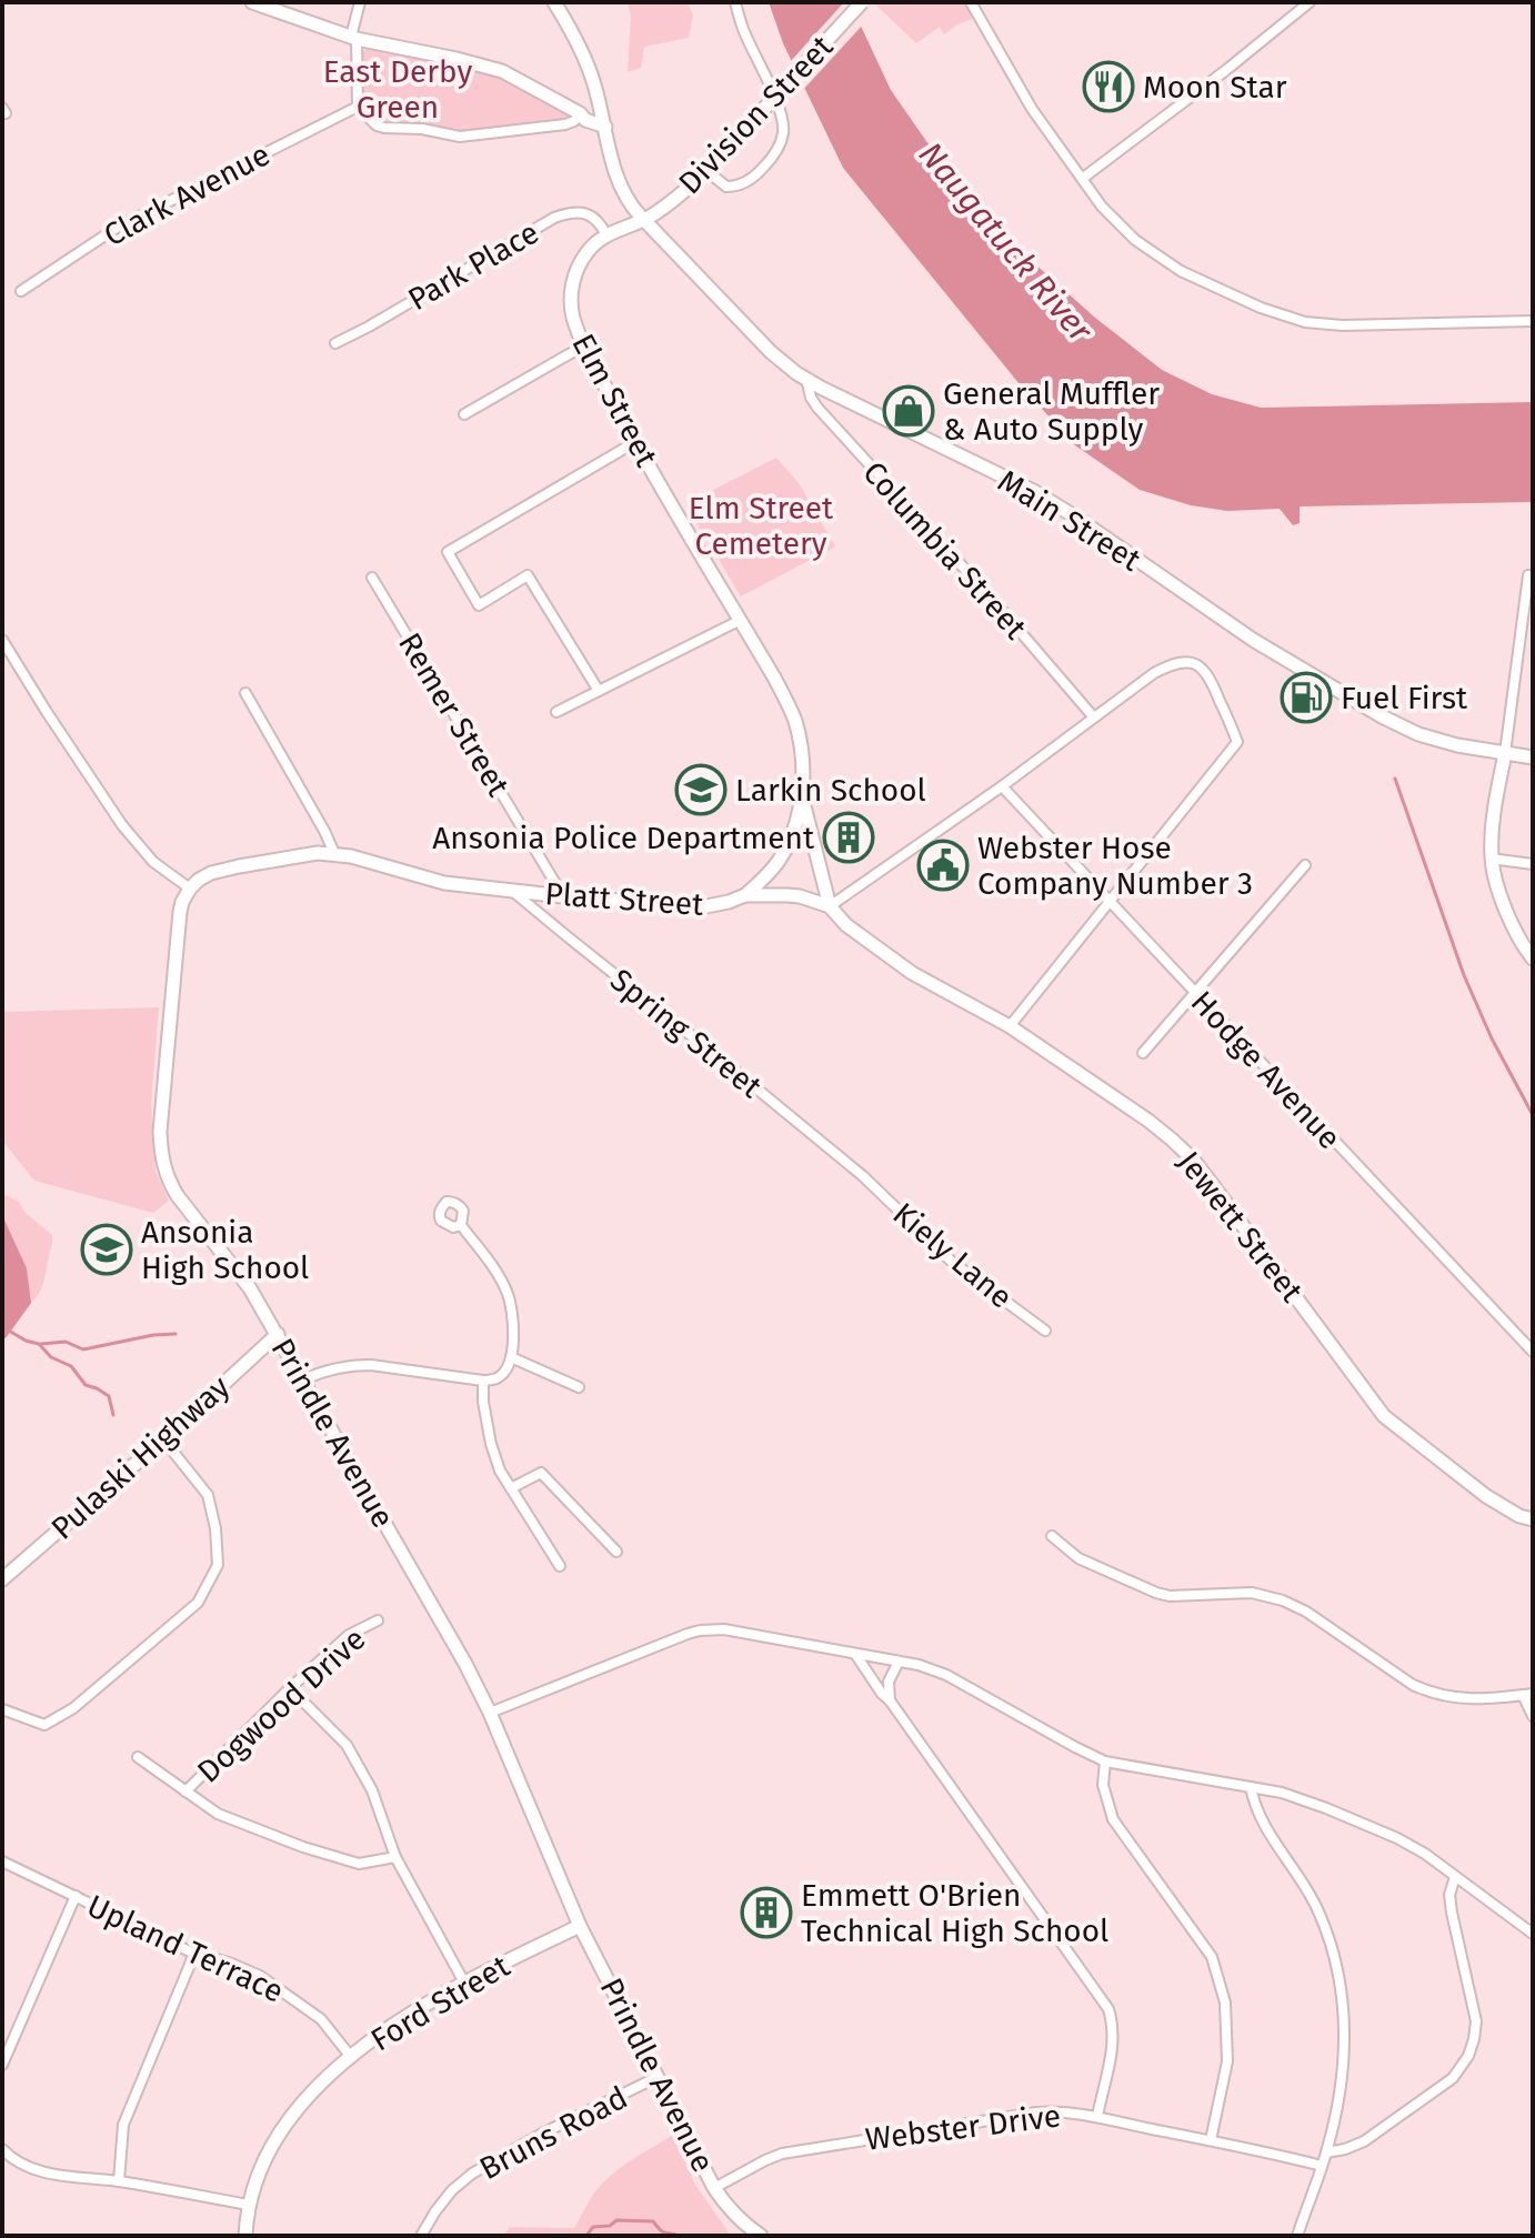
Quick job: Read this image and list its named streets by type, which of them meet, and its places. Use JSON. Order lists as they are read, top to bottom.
{
  "streets": {
    "main road": [
      "Division Street",
      "Elm Street",
      "Main Street",
      "Platt Street",
      "Jewett Street",
      "Prindle Avenue",
      "Pulaski Highway",
      "Ford Street"
    ],
    "street": [
      "Clark Avenue",
      "Park Place",
      "Columbia Street",
      "Remer Street",
      "Spring Street",
      "Hodge Avenue",
      "Kiely Lane",
      "Dogwood Drive",
      "Upland Terrace",
      "Webster Drive",
      "Bruns Road"
    ]
  },
  "crossings": [
    ["Division Street", "Elm Street"],
    ["Division Street", "Main Street"],
    ["Park Place", "Elm Street"],
    ["Elm Street", "Main Street"],
    ["Elm Street", "Platt Street"],
    ["Elm Street", "Jewett Street"],
    ["Main Street", "Columbia Street"],
    ["Remer Street", "Platt Street"],
    ["Platt Street", "Spring Street"],
    ["Platt Street", "Jewett Street"],
    ["Platt Street", "Prindle Avenue"],
    ["Spring Street", "Kiely Lane"],
    ["Prindle Avenue", "Pulaski Highway"],
    ["Prindle Avenue", "Ford Street"],
    ["Prindle Avenue", "Webster Drive"],
    ["Prindle Avenue", "Bruns Road"],
    ["Upland Terrace", "Ford Street"]
  ],
  "water": ["Naugatuck River"],
  "parks": ["East Derby Green", "Elm Street Cemetery"],
  "places": {
    "restaurant": ["Moon Star"],
    "shop": ["General Muffler & Auto Supply"],
    "fuel station": ["Fuel First"],
    "school or university": ["Larkin School", "Ansonia High School"],
    "building": ["Ansonia Police Department", "Emmett O'Brien Technical High School"],
    "public building": ["Webster Hose Company Number 3"]
  }
}
